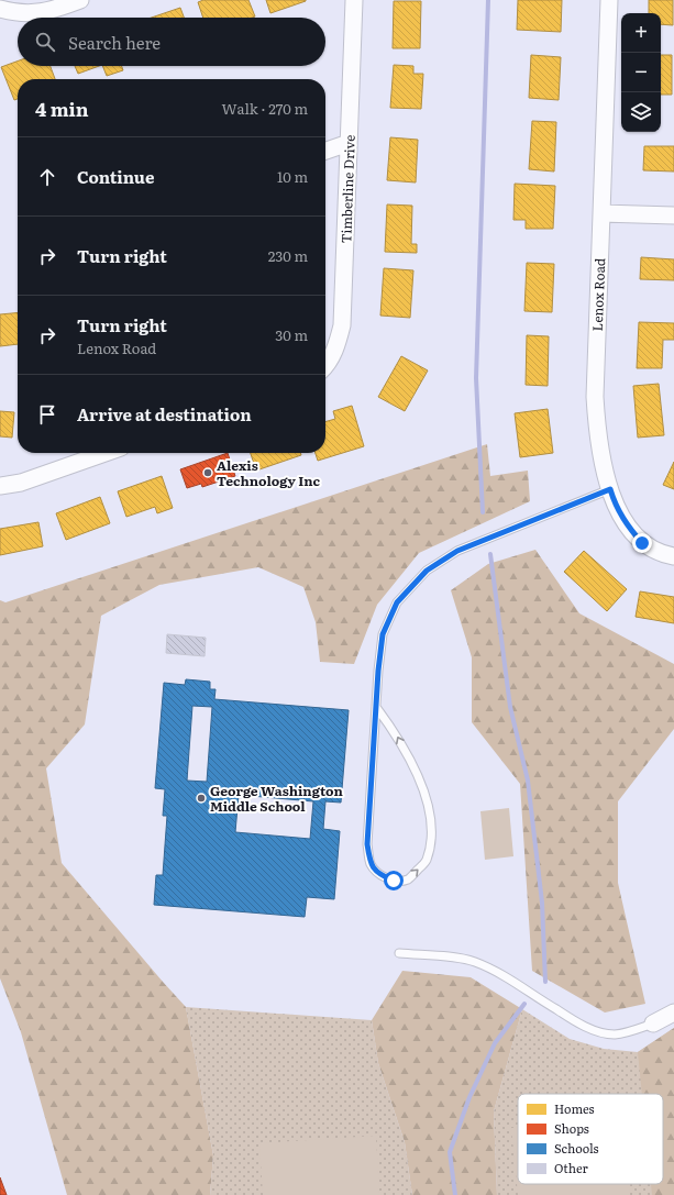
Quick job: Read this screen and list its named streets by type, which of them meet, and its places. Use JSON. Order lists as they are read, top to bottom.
{
  "streets": {
    "street": ["Timberline Drive", "Lenox Road"]
  },
  "places": ["Alexis Technology Inc", "George Washington Middle School"],
  "legend": [
    "Homes",
    "Shops",
    "Schools",
    "Other"
  ],
  "page": {
    "map_buttons": ["+", "−"],
    "search": "Search here",
    "heading": ["4 min", "Walk · 270 m"],
    "list": [
      ["Continue", "10 m"],
      ["Turn right", "230 m"],
      ["Turn right", "Lenox Road", "30 m"],
      "Arrive at destination"
    ]
  }
}
